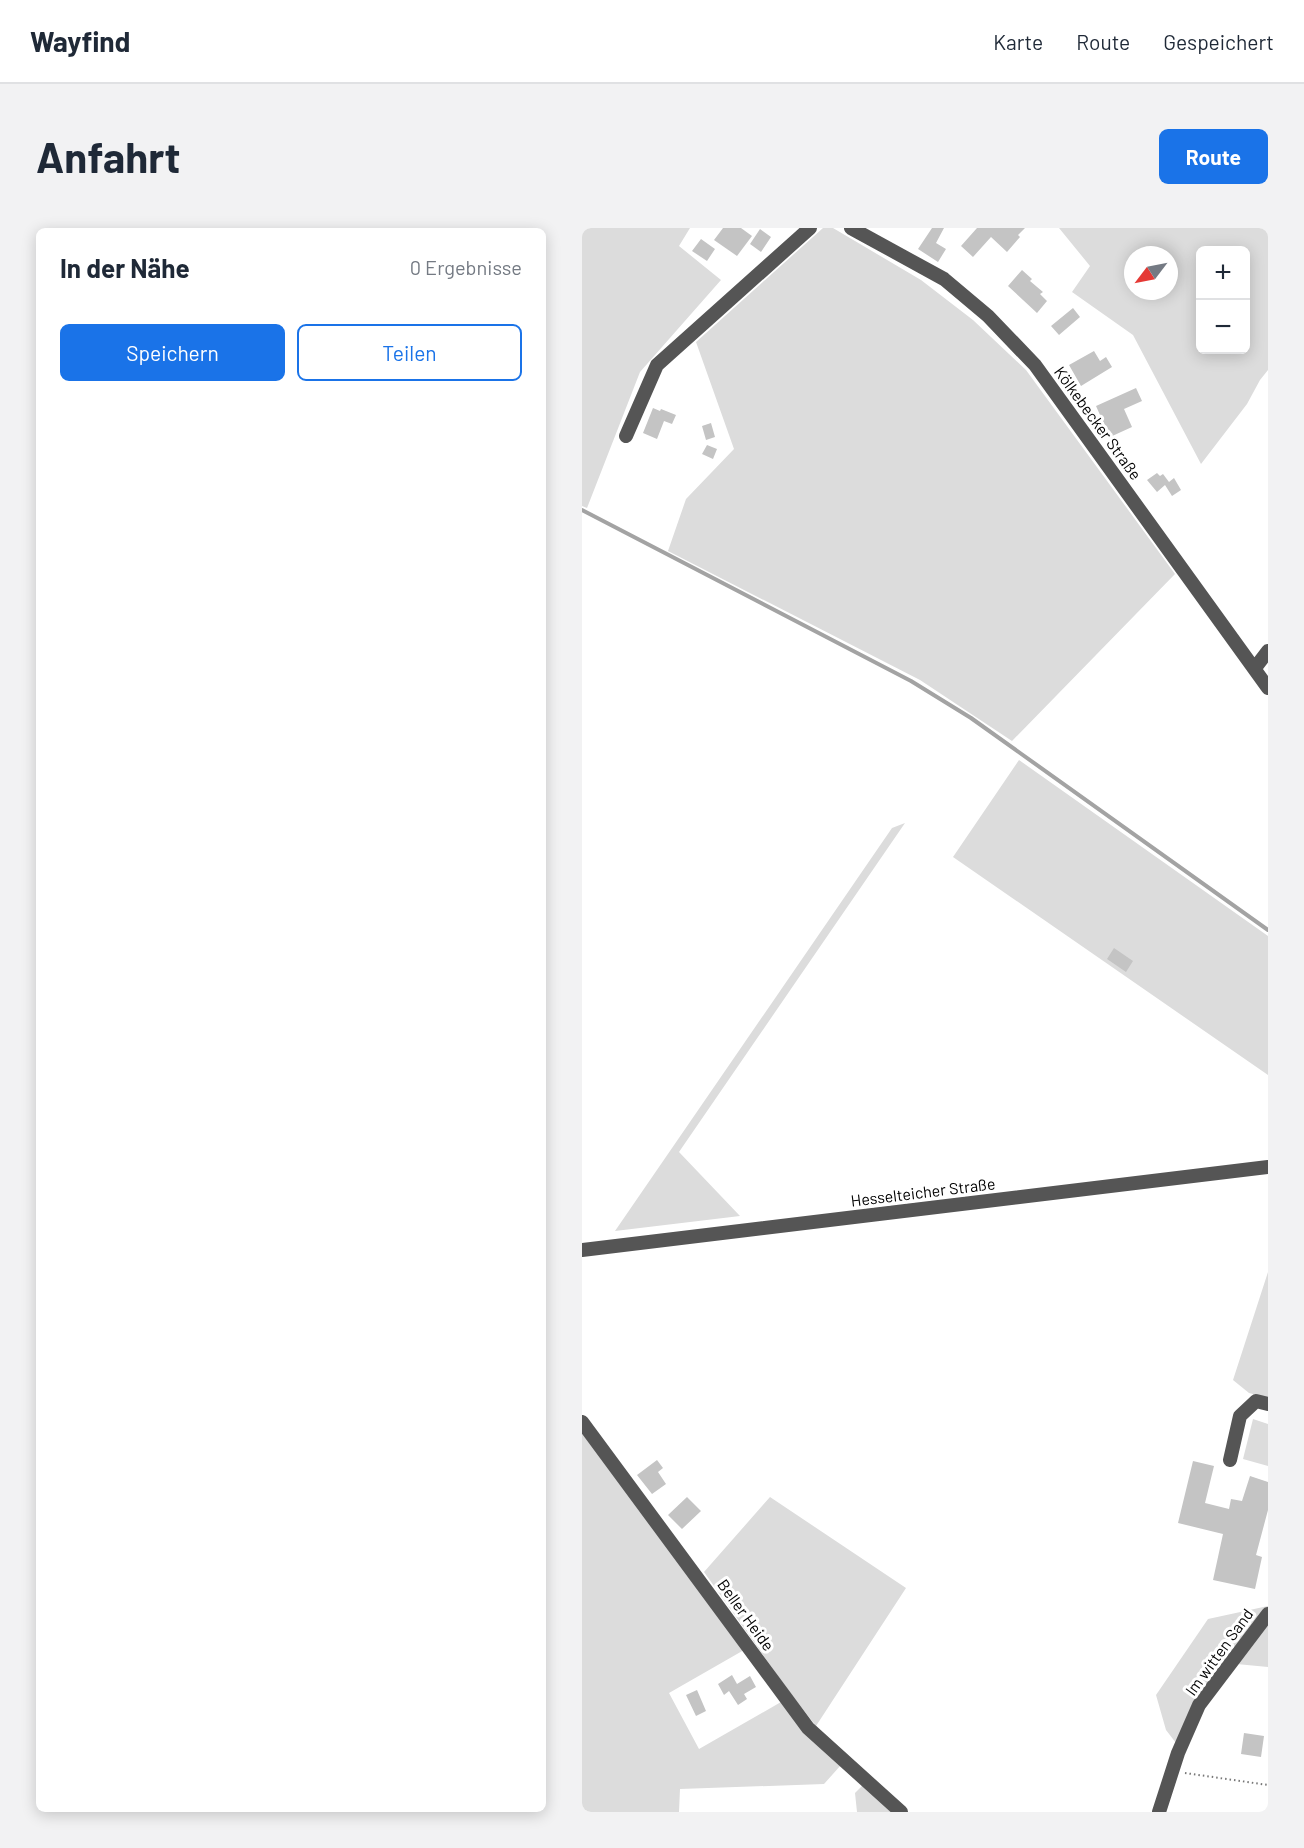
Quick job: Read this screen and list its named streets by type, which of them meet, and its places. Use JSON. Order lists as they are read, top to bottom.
{
  "streets": {
    "street": [
      "Kölkebecker Straße",
      "Hesselteicher Straße",
      "Beller Heide",
      "Im witten Sand"
    ]
  },
  "north": "bottom left",
  "page": {
    "header": "Wayfind",
    "nav": ["Karte", "Route", "Gespeichert"],
    "buttons": [
      "Route",
      ["Speichern", "Teilen"]
    ],
    "title": "Anfahrt",
    "heading": ["In der Nähe", "0 Ergebnisse"],
    "map_buttons": ["+", "−"]
  }
}
